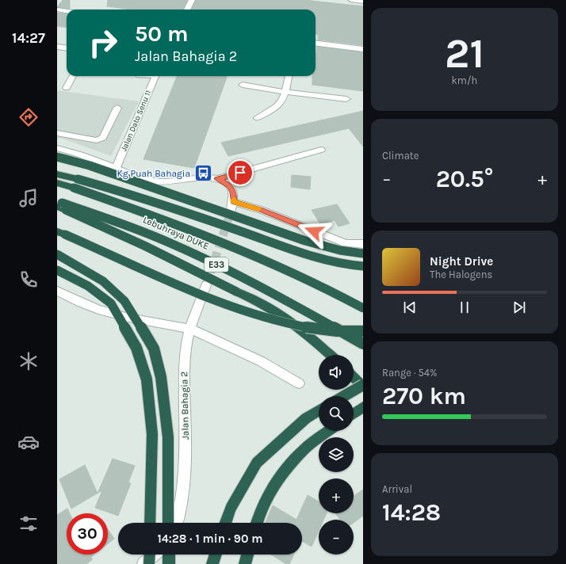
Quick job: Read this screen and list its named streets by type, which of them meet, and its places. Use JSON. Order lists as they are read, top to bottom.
{
  "streets": {
    "highway": ["Lebuhraya DUKE", "E33"],
    "street": ["Jalan Dato Senu 11", "Jalan Bahagia 2"]
  },
  "places": {
    "bus stop": ["Kg Puah Bahagia"]
  },
  "page": {
    "tabs": "14:27",
    "tile": [
      ["21", "km/h"],
      "Climate",
      ["Range · 54%", "270 km"],
      ["Arrival", "14:28"]
    ],
    "turn": ["50 m", "Jalan Bahagia 2"],
    "heat": ["−", "20.5°", "+"],
    "song": ["Night Drive", "The Halogens"],
    "map_buttons": ["+", "−"],
    "limit": "30",
    "trip": "14:28 · 1 min · 90 m"
  }
}
